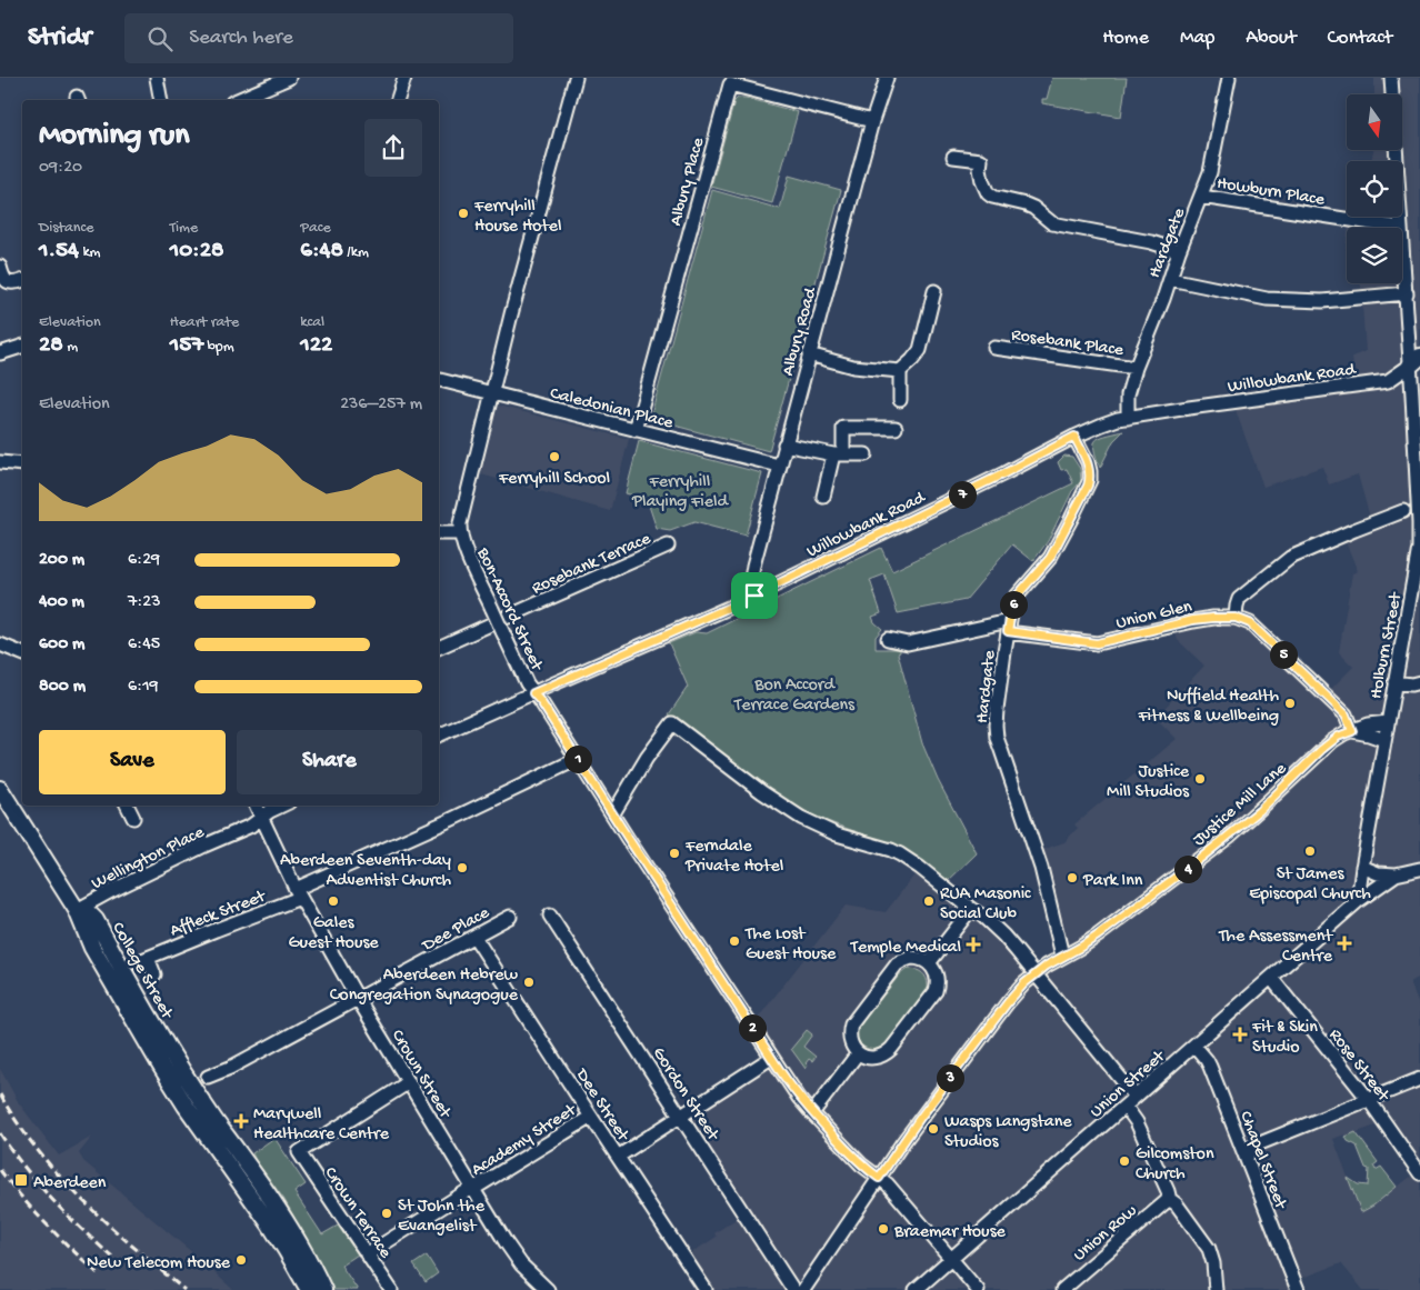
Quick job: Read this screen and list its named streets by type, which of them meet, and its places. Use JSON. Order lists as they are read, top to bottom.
{
  "streets": {
    "main road": ["College Street"],
    "street": [
      "Albury Place",
      "Howburn Place",
      "Hardgate",
      "Albury Road",
      "Rosebank Place",
      "Willowbank Road",
      "Caledonian Place",
      "Rosebank Terrace",
      "Bon-Accord Street",
      "Union Glen",
      "Holburn Street",
      "Justice Mill Lane",
      "Wellington Place",
      "Affleck Street",
      "Dee Place",
      "Rose Street",
      "Crown Street",
      "Union Street",
      "Gordon Street",
      "Dee Street",
      "Academy Street",
      "Chapel Street",
      "Crown Terrace",
      "Union Row"
    ]
  },
  "crossings": [
    ["Albury Place", "Albury Road"],
    ["Albury Place", "Caledonian Place"],
    ["Howburn Place", "Hardgate"],
    ["Howburn Place", "Holburn Street"],
    ["Hardgate", "Rosebank Place"],
    ["Hardgate", "Willowbank Road"],
    ["Hardgate", "Union Glen"],
    ["Hardgate", "Justice Mill Lane"],
    ["Albury Road", "Willowbank Road"],
    ["Albury Road", "Caledonian Place"],
    ["Willowbank Road", "Bon-Accord Street"],
    ["Willowbank Road", "Holburn Street"],
    ["Caledonian Place", "Bon-Accord Street"],
    ["Bon-Accord Street", "Justice Mill Lane"],
    ["Bon-Accord Street", "Affleck Street"],
    ["Bon-Accord Street", "Union Street"],
    ["Holburn Street", "Justice Mill Lane"],
    ["Holburn Street", "Union Street"],
    ["Wellington Place", "College Street"],
    ["Wellington Place", "Crown Street"],
    ["Affleck Street", "Crown Street"],
    ["Dee Place", "Crown Street"],
    ["Dee Place", "Dee Street"],
    ["Rose Street", "Union Street"],
    ["Crown Street", "Academy Street"],
    ["Crown Street", "Crown Terrace"],
    ["Union Street", "Chapel Street"],
    ["Dee Street", "Academy Street"],
    ["Academy Street", "Crown Terrace"]
  ],
  "parks": ["Ferryhill Playing Field", "Bon Accord Terrace Gardens"],
  "places": {
    "other": [
      "Ferryhill House Hotel",
      "Ferryhill School",
      "Nuffield Health Fitness & Wellbeing",
      "Justice Mill Studios",
      "St James Episcopal Church",
      "Ferndale Private Hotel",
      "Aberdeen Seventh-day Adventist Church",
      "Park Inn",
      "Gales Guest House",
      "RUA Masonic Social Club",
      "The Lost Guest House",
      "Aberdeen Hebrew Congregation Synagogue",
      "Wasps Langstane Studios",
      "Gilcomston Church",
      "St John the Evangelist",
      "Braemar House",
      "New Telecom House"
    ],
    "health": [
      "The Assessment Centre",
      "Temple Medical",
      "Fit & Skin Studio",
      "Marywell Healthcare Centre"
    ],
    "transit": ["Aberdeen"]
  },
  "north": "bottom",
  "page": {
    "header": "Stridr",
    "search": "Search here",
    "nav": [
      "Home",
      "Map",
      "About",
      "Contact"
    ],
    "heading": ["Morning run", "09:20"],
    "stats": [
      ["Distance", "1.54 km"],
      ["Time", "10:28"],
      ["Pace", "6:48 /km"],
      ["Elevation", "28 m"],
      ["Heart rate", "157 bpm"],
      ["kcal", "122"]
    ],
    "chart": ["Elevation", "236–257 m"],
    "pins": [
      "7",
      "6",
      "5",
      "1",
      "4",
      "2",
      "3"
    ],
    "list": [
      {
        "name": "200 m",
        "note": "6:29"
      },
      {
        "name": "400 m",
        "note": "7:23"
      },
      {
        "name": "600 m",
        "note": "6:45"
      },
      {
        "name": "800 m",
        "note": "6:19"
      }
    ],
    "buttons": ["Save", "Share"]
  }
}
